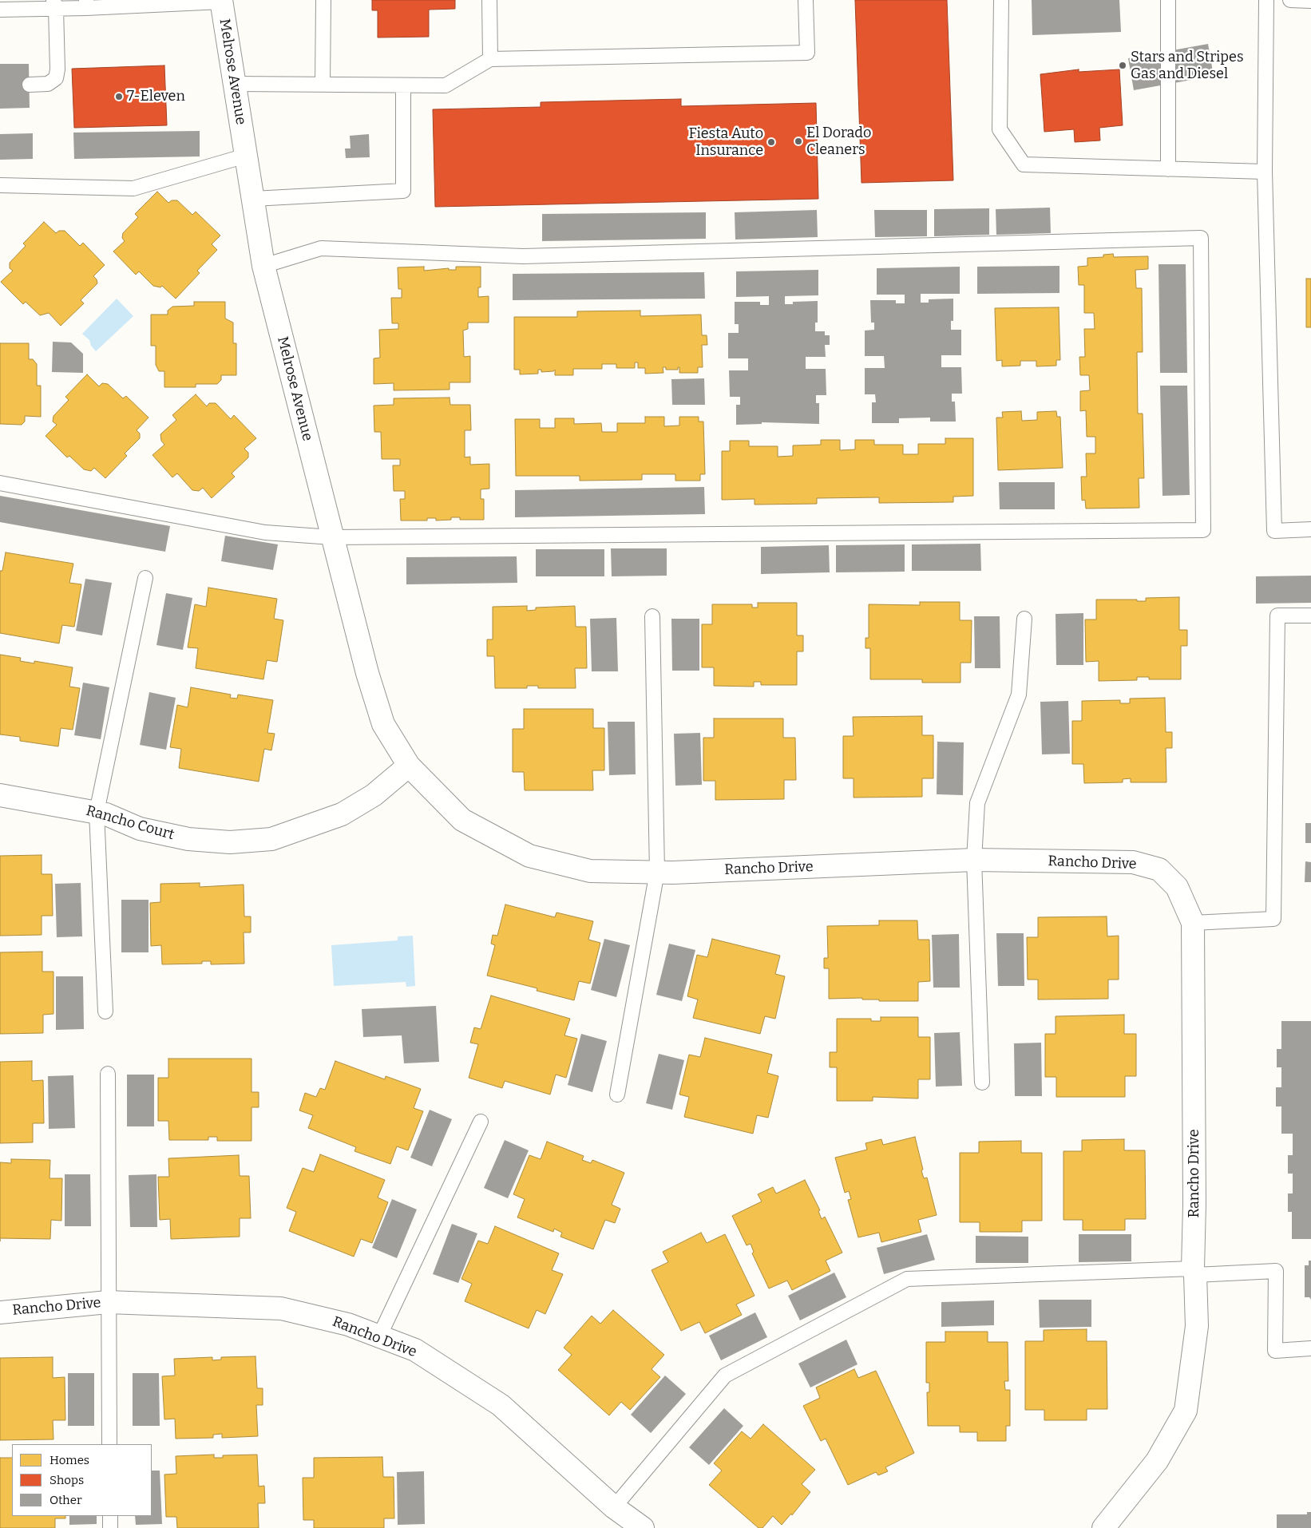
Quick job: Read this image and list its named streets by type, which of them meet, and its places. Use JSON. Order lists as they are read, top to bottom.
{
  "streets": {
    "street": ["Melrose Avenue", "Rancho Court", "Rancho Drive"]
  },
  "crossings": [
    ["Melrose Avenue", "Rancho Court"],
    ["Melrose Avenue", "Rancho Drive"],
    ["Rancho Court", "Rancho Drive"]
  ],
  "places": [
    "Stars and Stripes Gas and Diesel",
    "7-Eleven",
    "El Dorado Cleaners",
    "Fiesta Auto Insurance"
  ],
  "legend": ["Homes", "Shops", "Other"]
}
